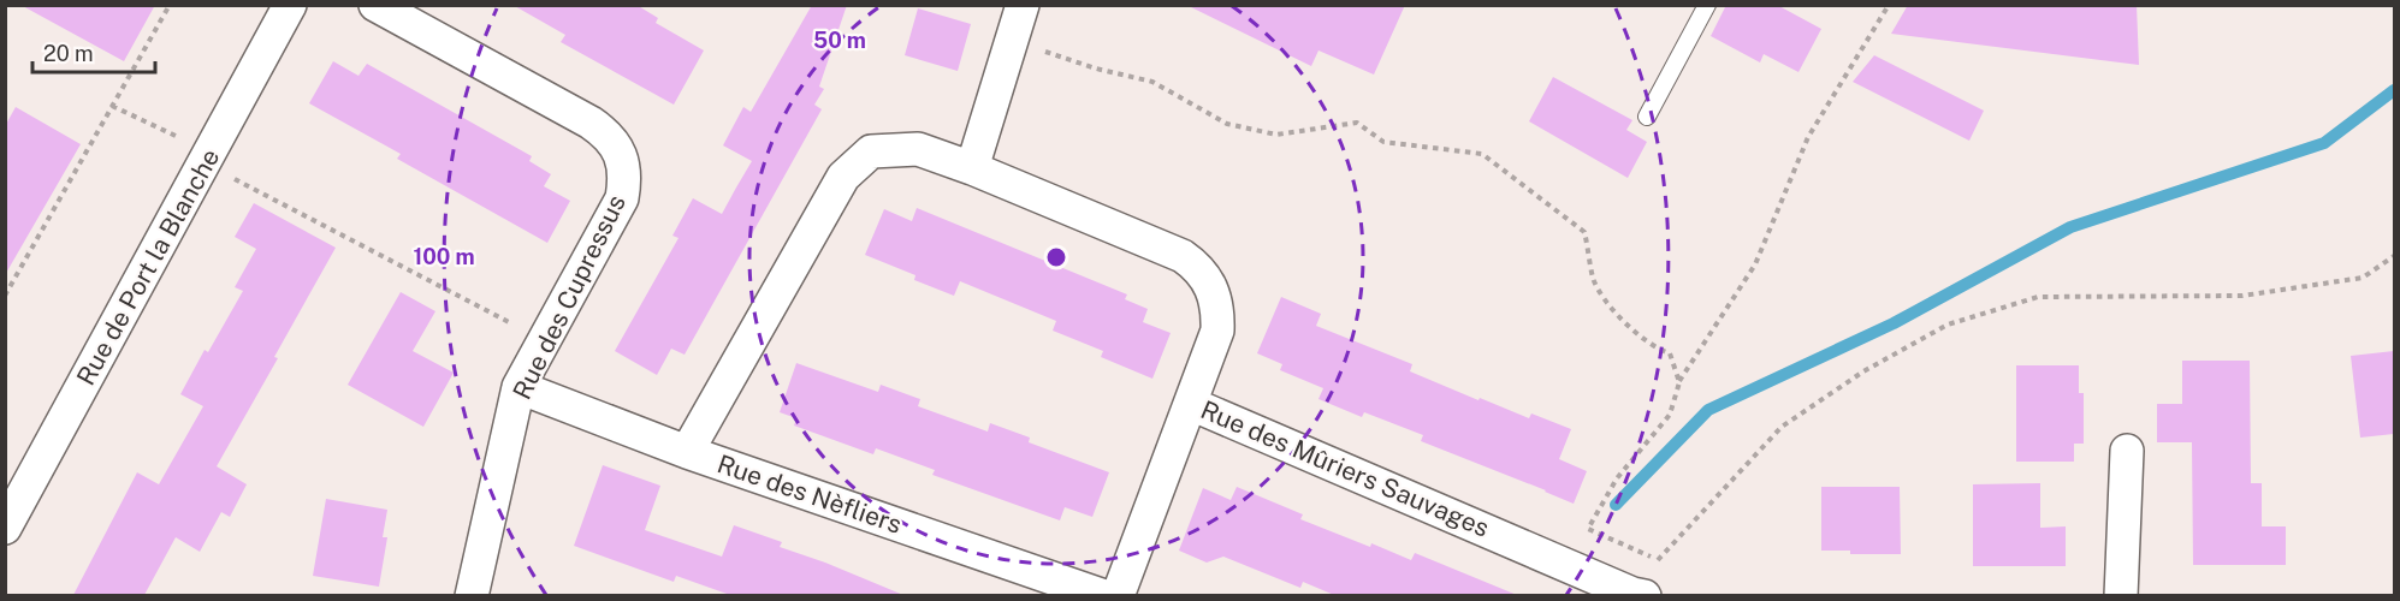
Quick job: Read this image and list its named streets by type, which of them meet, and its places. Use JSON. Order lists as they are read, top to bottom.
{
  "streets": {
    "street": [
      "Rue de Port la Blanche",
      "Rue des Cupressus",
      "Rue des Mûriers Sauvages",
      "Rue des Nèfliers"
    ]
  },
  "crossings": [
    ["Rue des Cupressus", "Rue des Nèfliers"],
    ["Rue des Mûriers Sauvages", "Rue des Nèfliers"]
  ],
  "scale_bar": "20 m",
  "rings": ["50 m", "100 m"]
}
